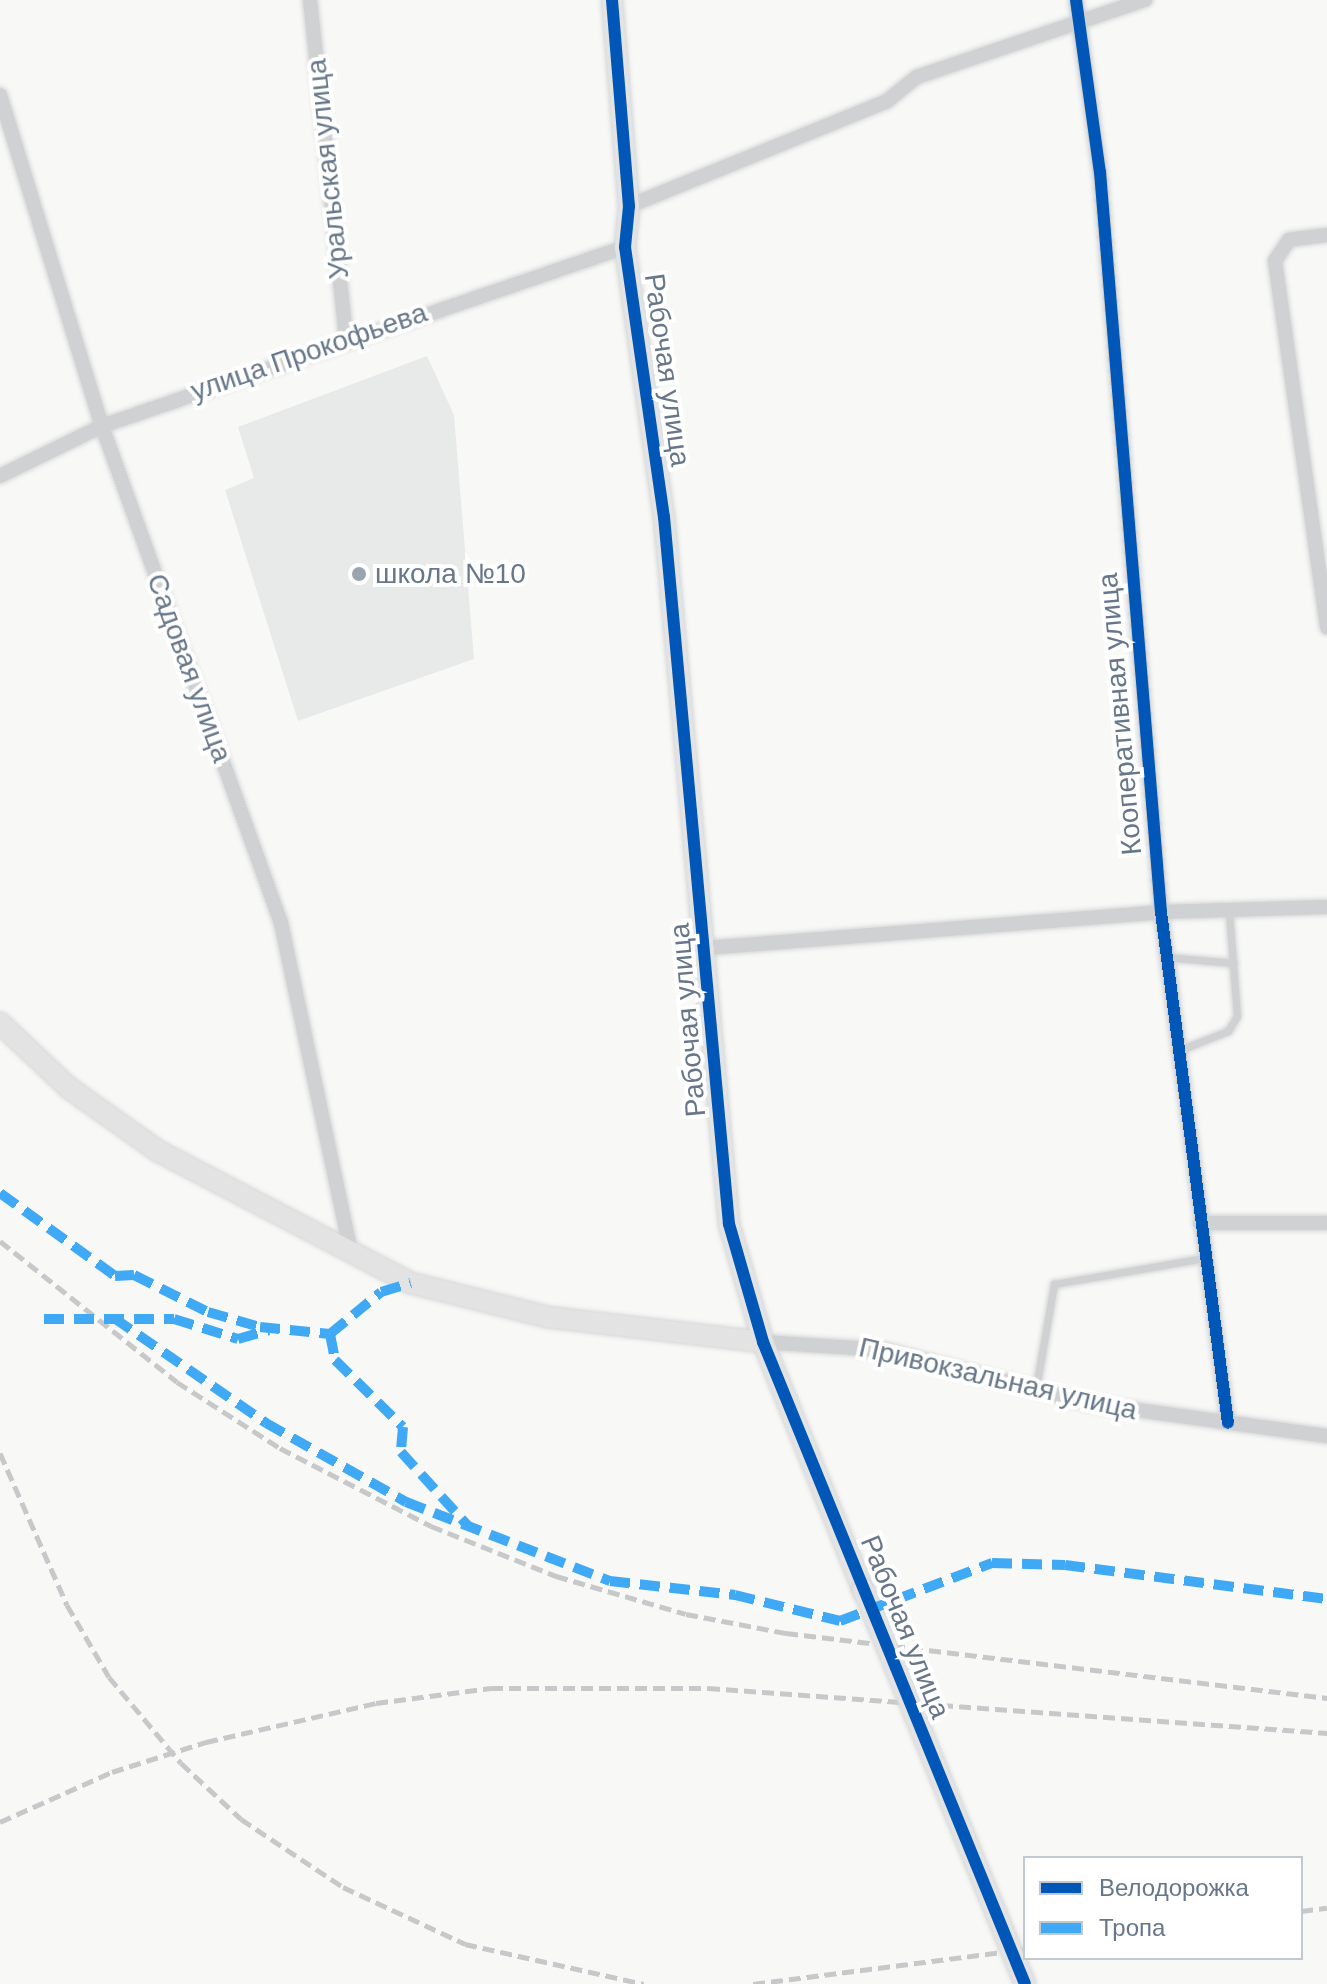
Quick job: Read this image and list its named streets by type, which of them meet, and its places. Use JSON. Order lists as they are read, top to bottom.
{
  "streets": {
    "street": [
      "Уральская улица",
      "улица Прокофьева",
      "Рабочая улица",
      "Садовая улица",
      "Кооперативная улица",
      "Привокзальная улица"
    ]
  },
  "crossings": [
    ["Уральская улица", "улица Прокофьева"],
    ["улица Прокофьева", "Рабочая улица"],
    ["улица Прокофьева", "Садовая улица"],
    ["Рабочая улица", "Привокзальная улица"],
    ["Кооперативная улица", "Привокзальная улица"]
  ],
  "places": ["школа №10"],
  "legend": ["Велодорожка", "Тропа"]
}
